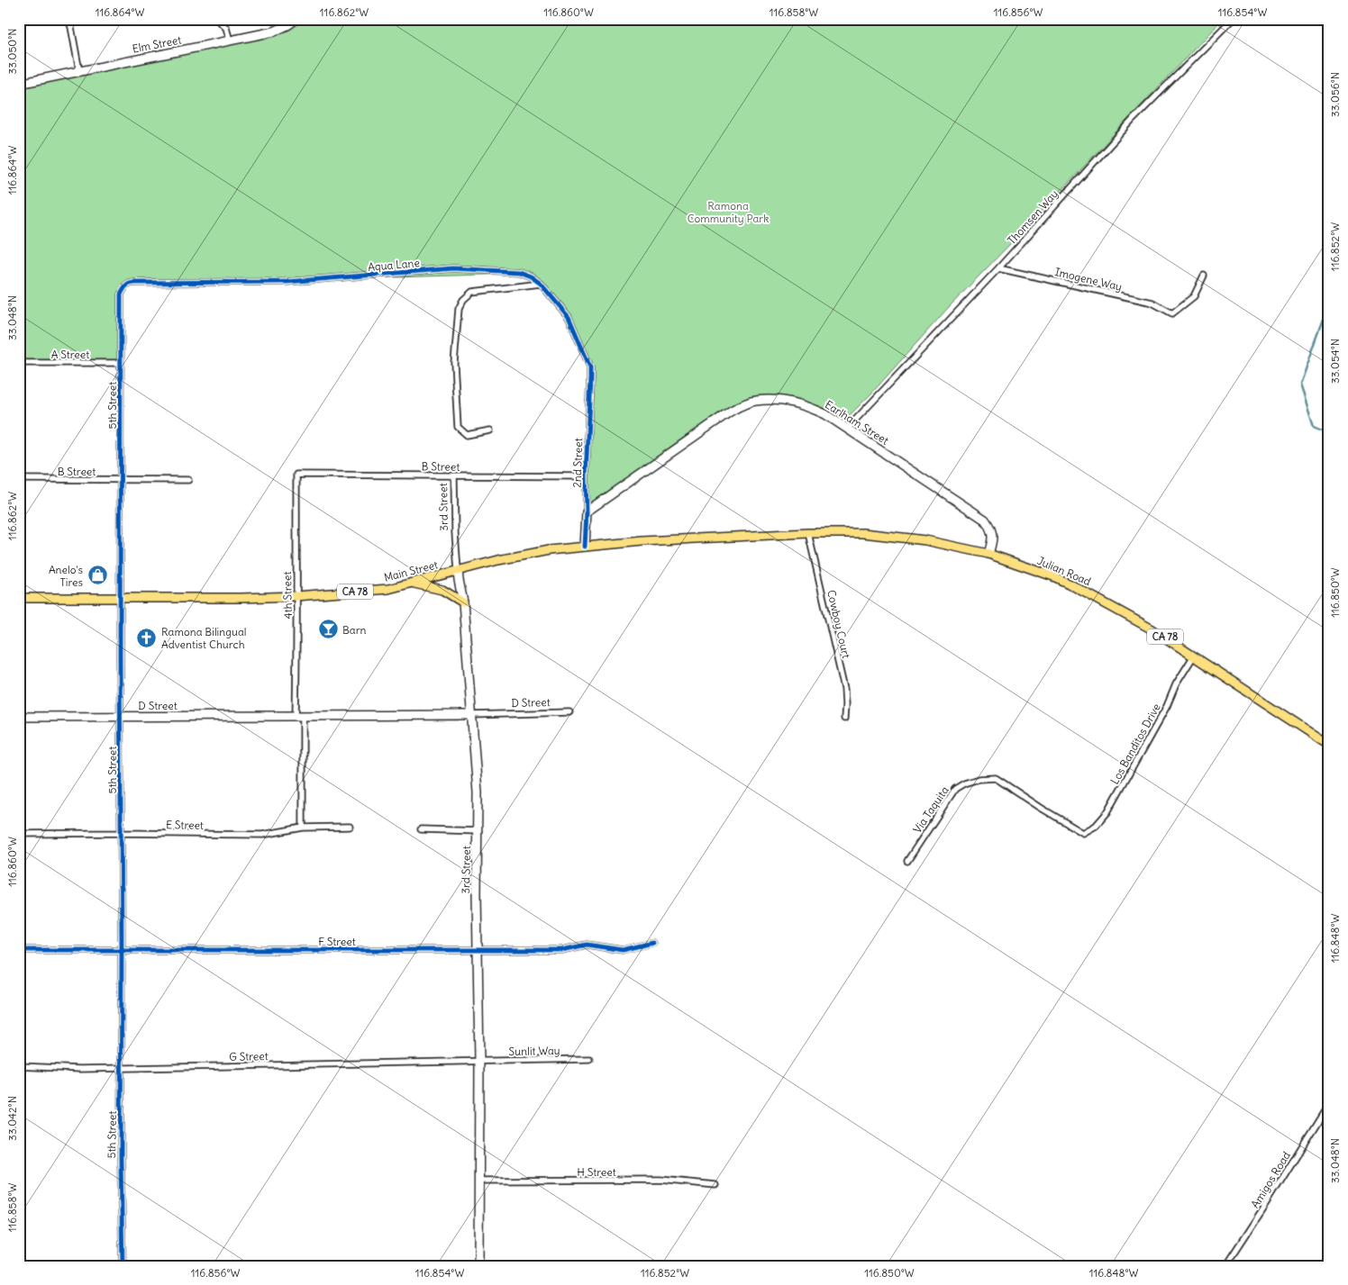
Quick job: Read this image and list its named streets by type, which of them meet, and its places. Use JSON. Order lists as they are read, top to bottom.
{
  "streets": {
    "main road": ["Main Street", "Julian Road", "CA 78"],
    "street": [
      "Elm Street",
      "Thomsen Way",
      "Aqua Lane",
      "Imogene Way",
      "A Street",
      "5th Street",
      "Earlham Street",
      "2nd Street",
      "B Street",
      "3rd Street",
      "4th Street",
      "Cowboy Court",
      "D Street",
      "Los Banditos Drive",
      "Via Taquita",
      "E Street",
      "F Street",
      "Sunlit Way",
      "G Street",
      "H Street",
      "Amigos Road"
    ]
  },
  "crossings": [
    ["Thomsen Way", "Imogene Way"],
    ["Thomsen Way", "Earlham Street"],
    ["Aqua Lane", "5th Street"],
    ["Aqua Lane", "2nd Street"],
    ["A Street", "5th Street"],
    ["5th Street", "B Street"],
    ["5th Street", "Main Street"],
    ["5th Street", "D Street"],
    ["5th Street", "E Street"],
    ["5th Street", "F Street"],
    ["5th Street", "G Street"],
    ["Earlham Street", "2nd Street"],
    ["Earlham Street", "Julian Road"],
    ["2nd Street", "B Street"],
    ["2nd Street", "Main Street"],
    ["B Street", "3rd Street"],
    ["B Street", "4th Street"],
    ["3rd Street", "Main Street"],
    ["3rd Street", "D Street"],
    ["3rd Street", "F Street"],
    ["3rd Street", "Sunlit Way"],
    ["3rd Street", "G Street"],
    ["3rd Street", "H Street"],
    ["Main Street", "Julian Road"],
    ["Main Street", "4th Street"],
    ["Julian Road", "Cowboy Court"],
    ["Julian Road", "Los Banditos Drive"],
    ["4th Street", "D Street"],
    ["4th Street", "E Street"],
    ["Los Banditos Drive", "Via Taquita"],
    ["Sunlit Way", "G Street"]
  ],
  "parks": ["Ramona Community Park"],
  "places": {
    "shop": ["Anelo's Tires"],
    "bar": ["Barn"],
    "church": ["Ramona Bilingual Adventist Church"]
  },
  "coordinates": [
    "116.864°W",
    "116.862°W",
    "116.860°W",
    "116.858°W",
    "116.856°W",
    "116.854°W",
    "33.050°N",
    "33.056°N",
    "116.852°W",
    "33.048°N",
    "33.054°N",
    "116.850°W",
    "116.848°W",
    "33.042°N"
  ]
}
